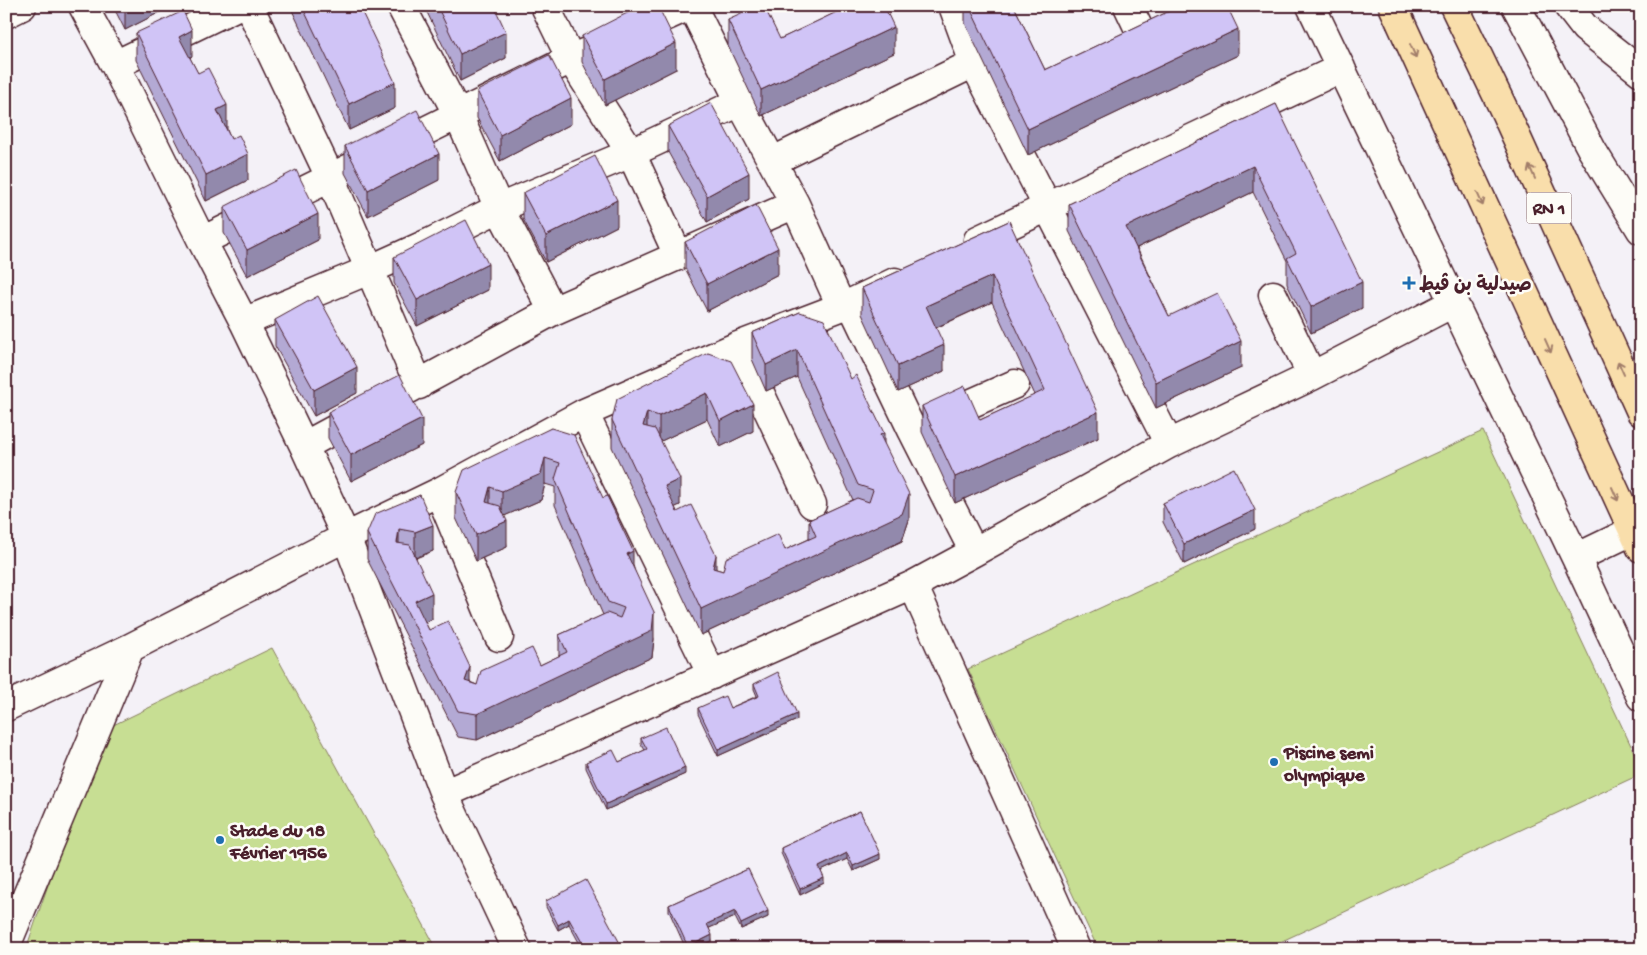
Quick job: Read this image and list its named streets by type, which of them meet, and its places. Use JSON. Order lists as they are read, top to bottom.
{
  "streets": {
    "highway": ["RN 1"]
  },
  "places": {
    "health": ["صيدلية بن ڤيط"],
    "other": ["Piscine semi olympique", "Stade du 18 Février 1956"]
  }
}
